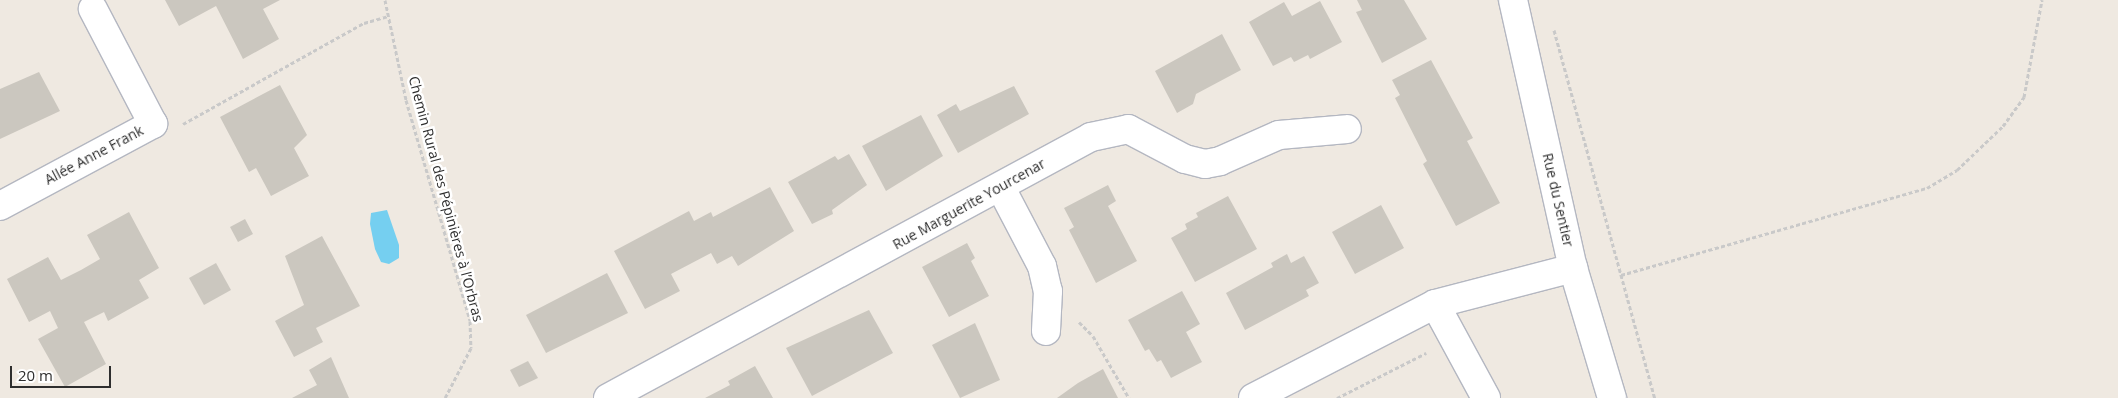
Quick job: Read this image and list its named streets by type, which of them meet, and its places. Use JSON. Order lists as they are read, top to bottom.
{
  "streets": {
    "street": ["Allée Anne Frank", "Rue du Sentier", "Rue Marguerite Yourcenar"],
    "path": ["Chemin Rural des Pépinières à l’Orbras"]
  },
  "scale_bar": "20 m"
}
